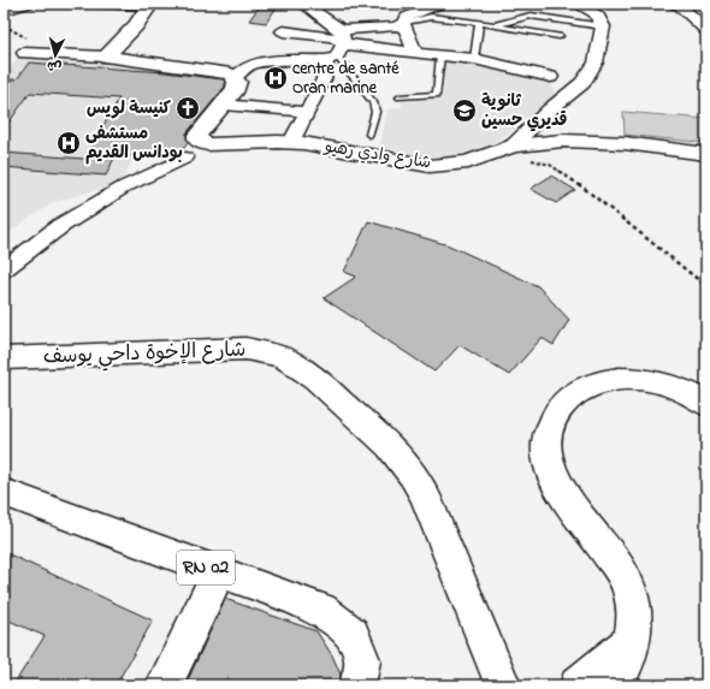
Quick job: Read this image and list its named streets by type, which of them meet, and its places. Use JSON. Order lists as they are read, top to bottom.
{
  "streets": {
    "street": ["شارع وادي رهيو", "شارع الإخوة داحي يوسف", "RN 02"]
  },
  "places": {
    "hospital": ["centre de santé Oran marine", "مستشفى بودانس القديم"],
    "church": ["كنيسة لويس"],
    "school or university": ["ثانوية قديري حسين"]
  },
  "north": "bottom"
}
